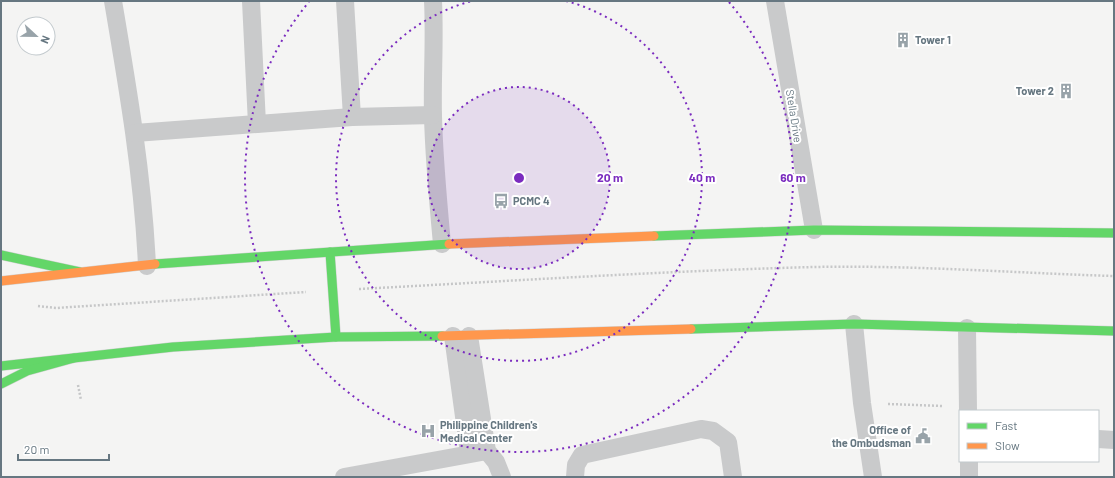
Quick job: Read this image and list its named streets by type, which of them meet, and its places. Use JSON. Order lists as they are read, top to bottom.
{
  "streets": {
    "lane": ["Stella Drive"]
  },
  "places": {
    "building": ["Tower 1", "Tower 2"],
    "bus stop": ["PCMC 4"],
    "hospital": ["Philippine Children's Medical Center"],
    "public building": ["Office of the Ombudsman"]
  },
  "legend": ["Fast", "Slow"],
  "scale_bar": "20 m",
  "north": "right",
  "rings": ["20 m", "40 m", "60 m"]
}
